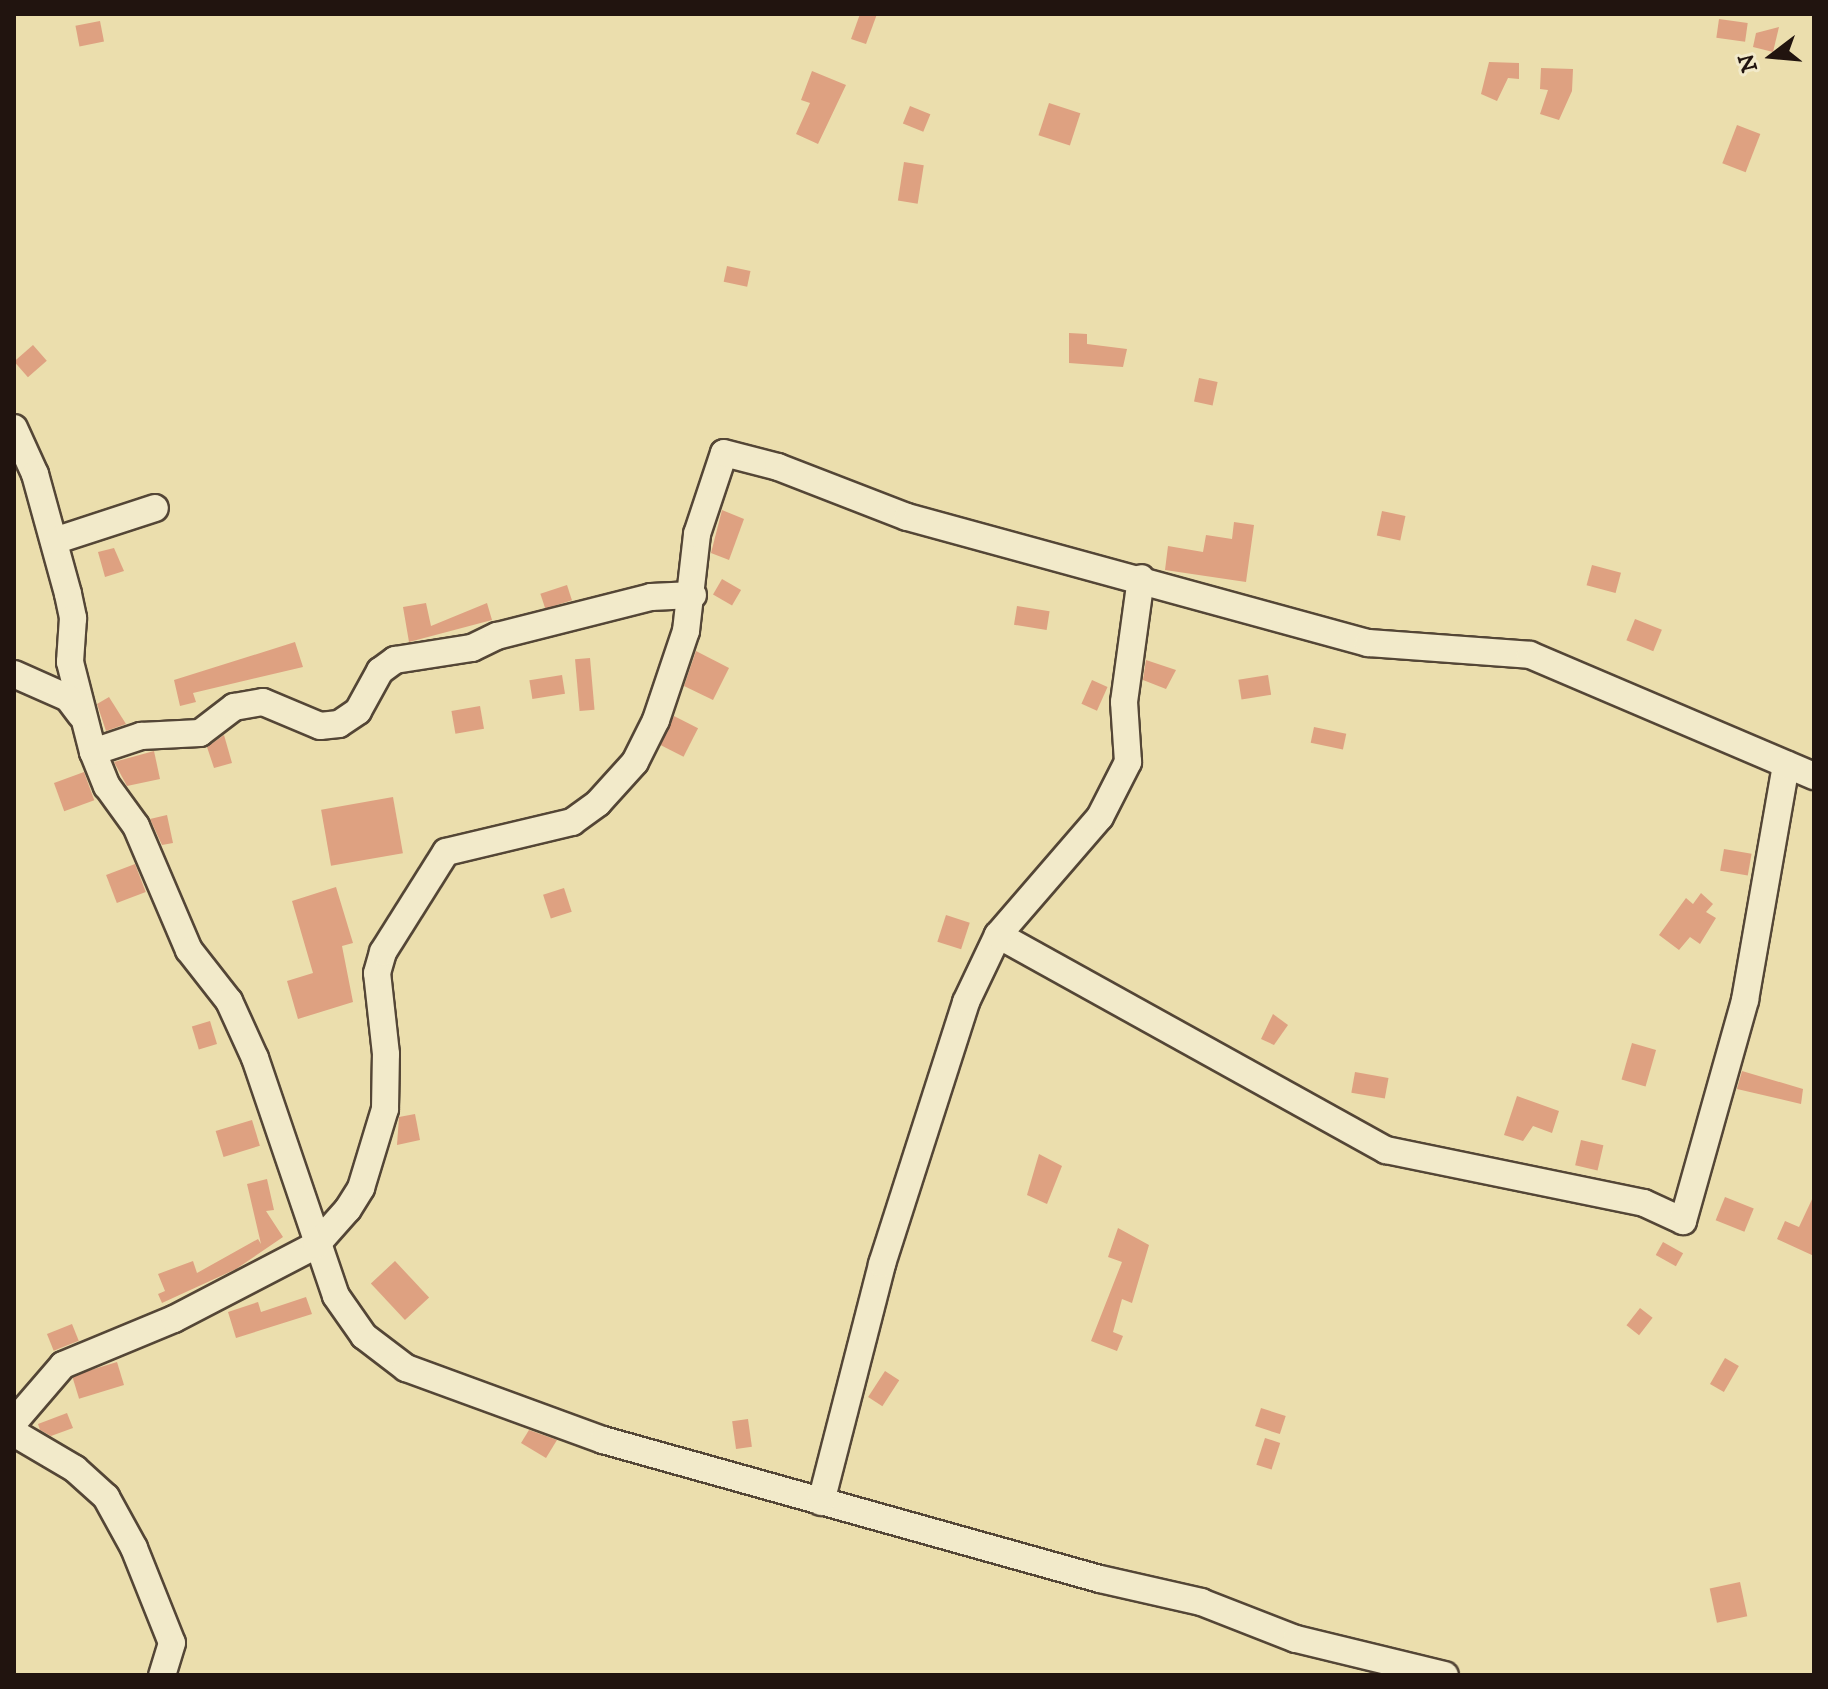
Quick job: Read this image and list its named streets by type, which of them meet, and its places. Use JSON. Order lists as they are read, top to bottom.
{
  "north": "left"
}
